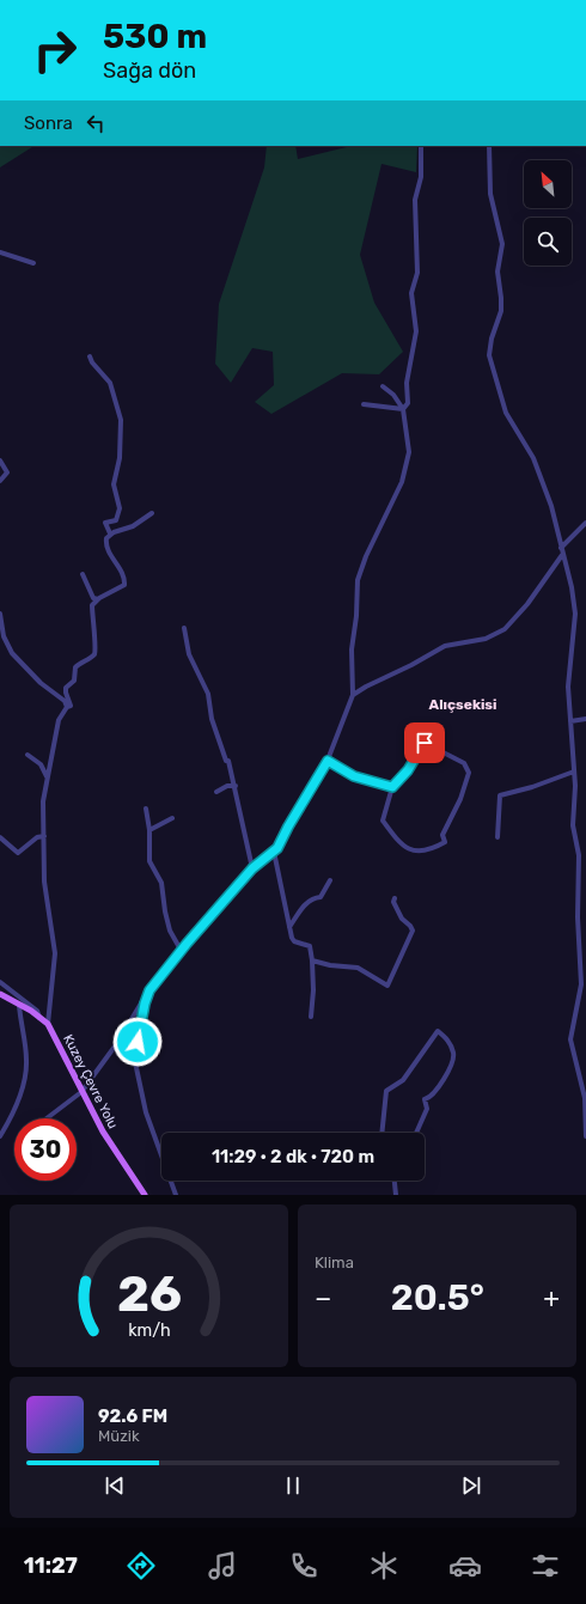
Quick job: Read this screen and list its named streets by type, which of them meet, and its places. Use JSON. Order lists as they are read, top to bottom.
{
  "streets": {
    "main road": ["Kuzey Çevre Yolu"]
  },
  "districts": ["Alıçsekisi"],
  "north": "top left",
  "page": {
    "turn": ["530 m", "Sağa dön"],
    "then": "Sonra",
    "limit": "30",
    "trip": "11:29 · 2 dk · 720 m",
    "tile": "Klima",
    "heat": ["−", "20.5°", "+"],
    "song": ["92.6 FM", "Müzik"],
    "tabs": "11:27",
    "gauge": ["26", "km/h"]
  }
}
